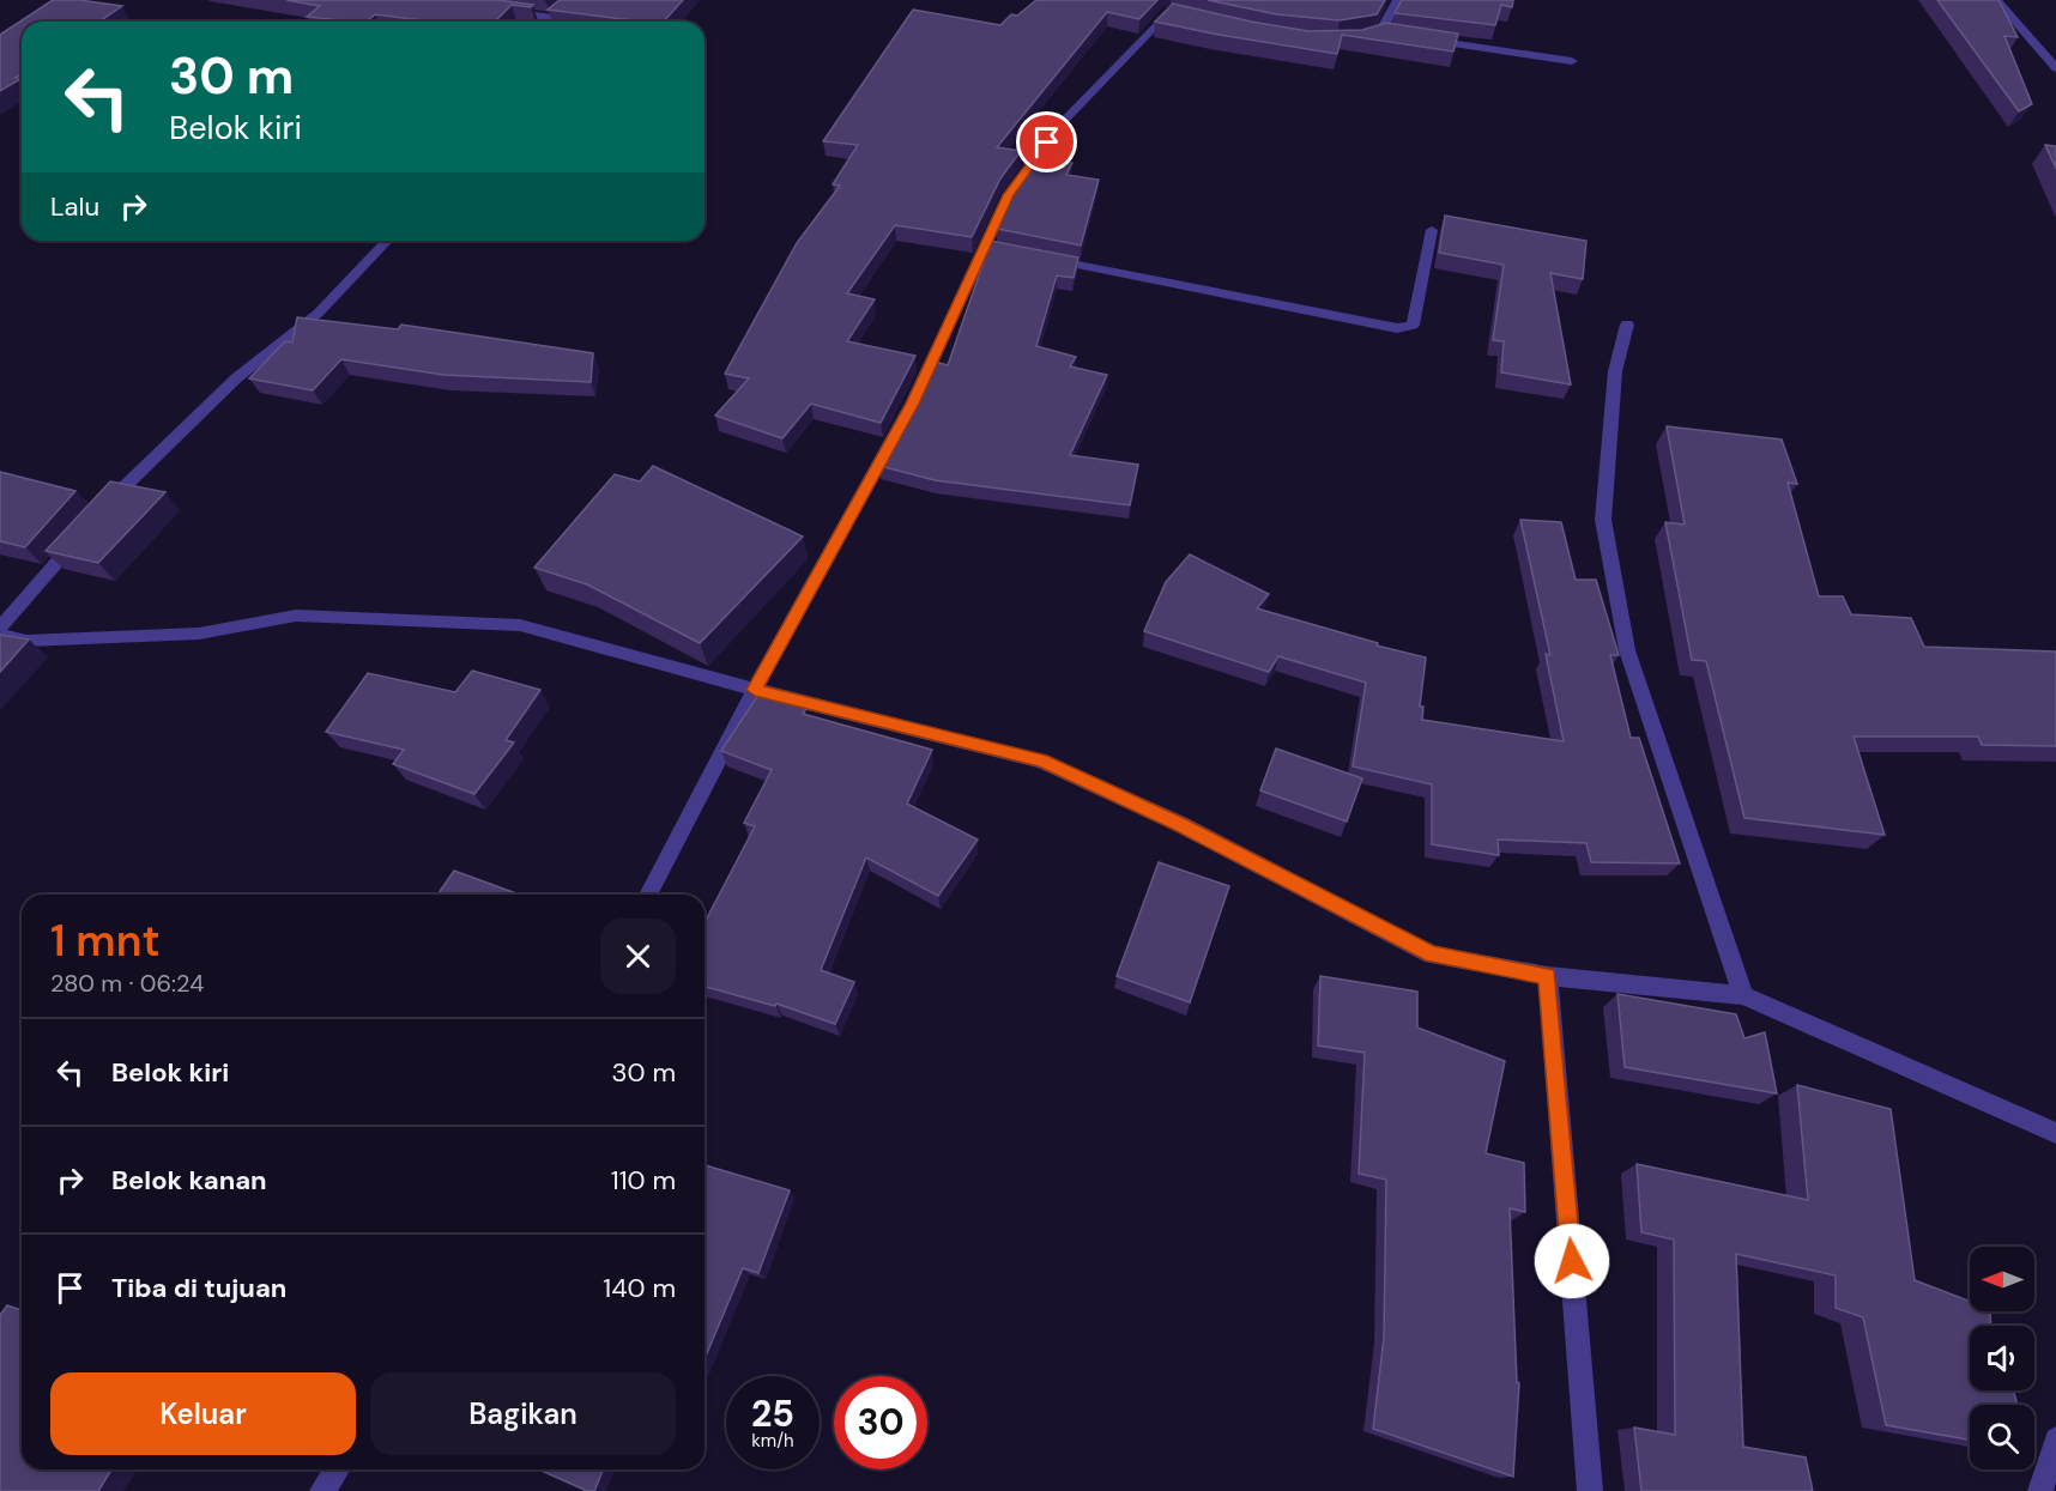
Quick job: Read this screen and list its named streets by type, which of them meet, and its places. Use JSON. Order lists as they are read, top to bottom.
{
  "north": "left",
  "page": {
    "turn": ["30 m", "Belok kiri"],
    "then": "Lalu",
    "heading": ["1 mnt", "280 m · 06:24"],
    "list": [
      {
        "name": "Belok kiri",
        "value": "30 m"
      },
      {
        "name": "Belok kanan",
        "value": "110 m"
      },
      {
        "name": "Tiba di tujuan",
        "value": "140 m"
      }
    ],
    "buttons": ["Keluar", "Bagikan"],
    "speed": "25 km/h",
    "limit": "30"
  }
}
